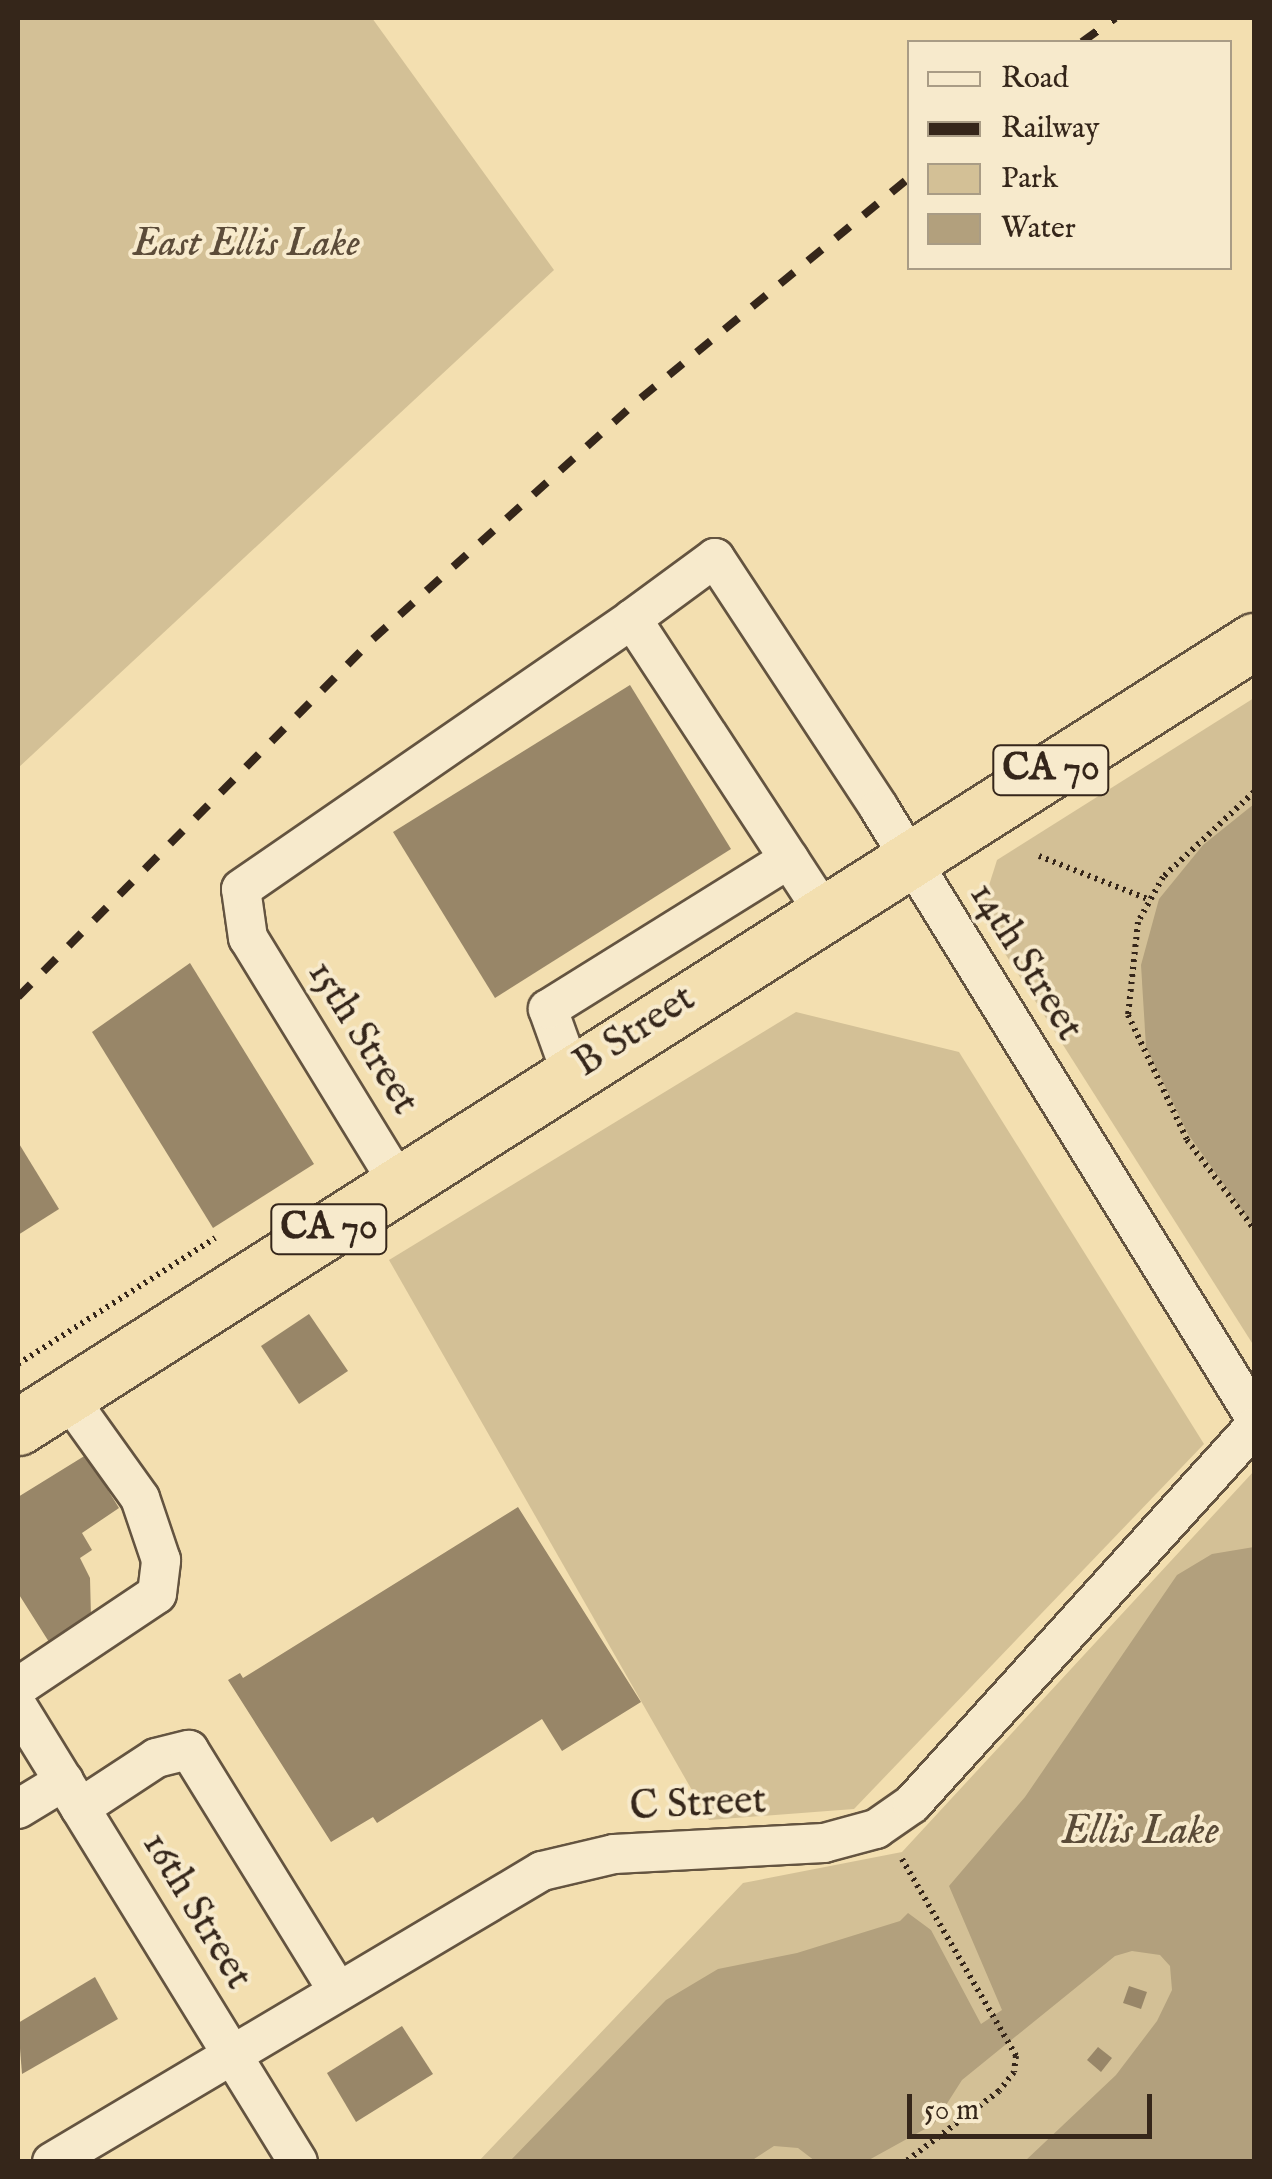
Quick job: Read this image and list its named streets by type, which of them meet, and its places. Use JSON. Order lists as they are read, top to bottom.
{
  "streets": {
    "highway": ["CA 70", "B Street"],
    "street": [
      "14th Street",
      "15th Street",
      "C Street",
      "16th Street"
    ]
  },
  "crossings": [
    ["14th Street", "B Street"],
    ["14th Street", "15th Street"],
    ["B Street", "15th Street"],
    ["C Street", "16th Street"]
  ],
  "water": ["Ellis Lake"],
  "parks": ["East Ellis Lake"],
  "legend": [
    "Road",
    "Railway",
    "Park",
    "Water"
  ],
  "scale_bar": "50 m"
}
